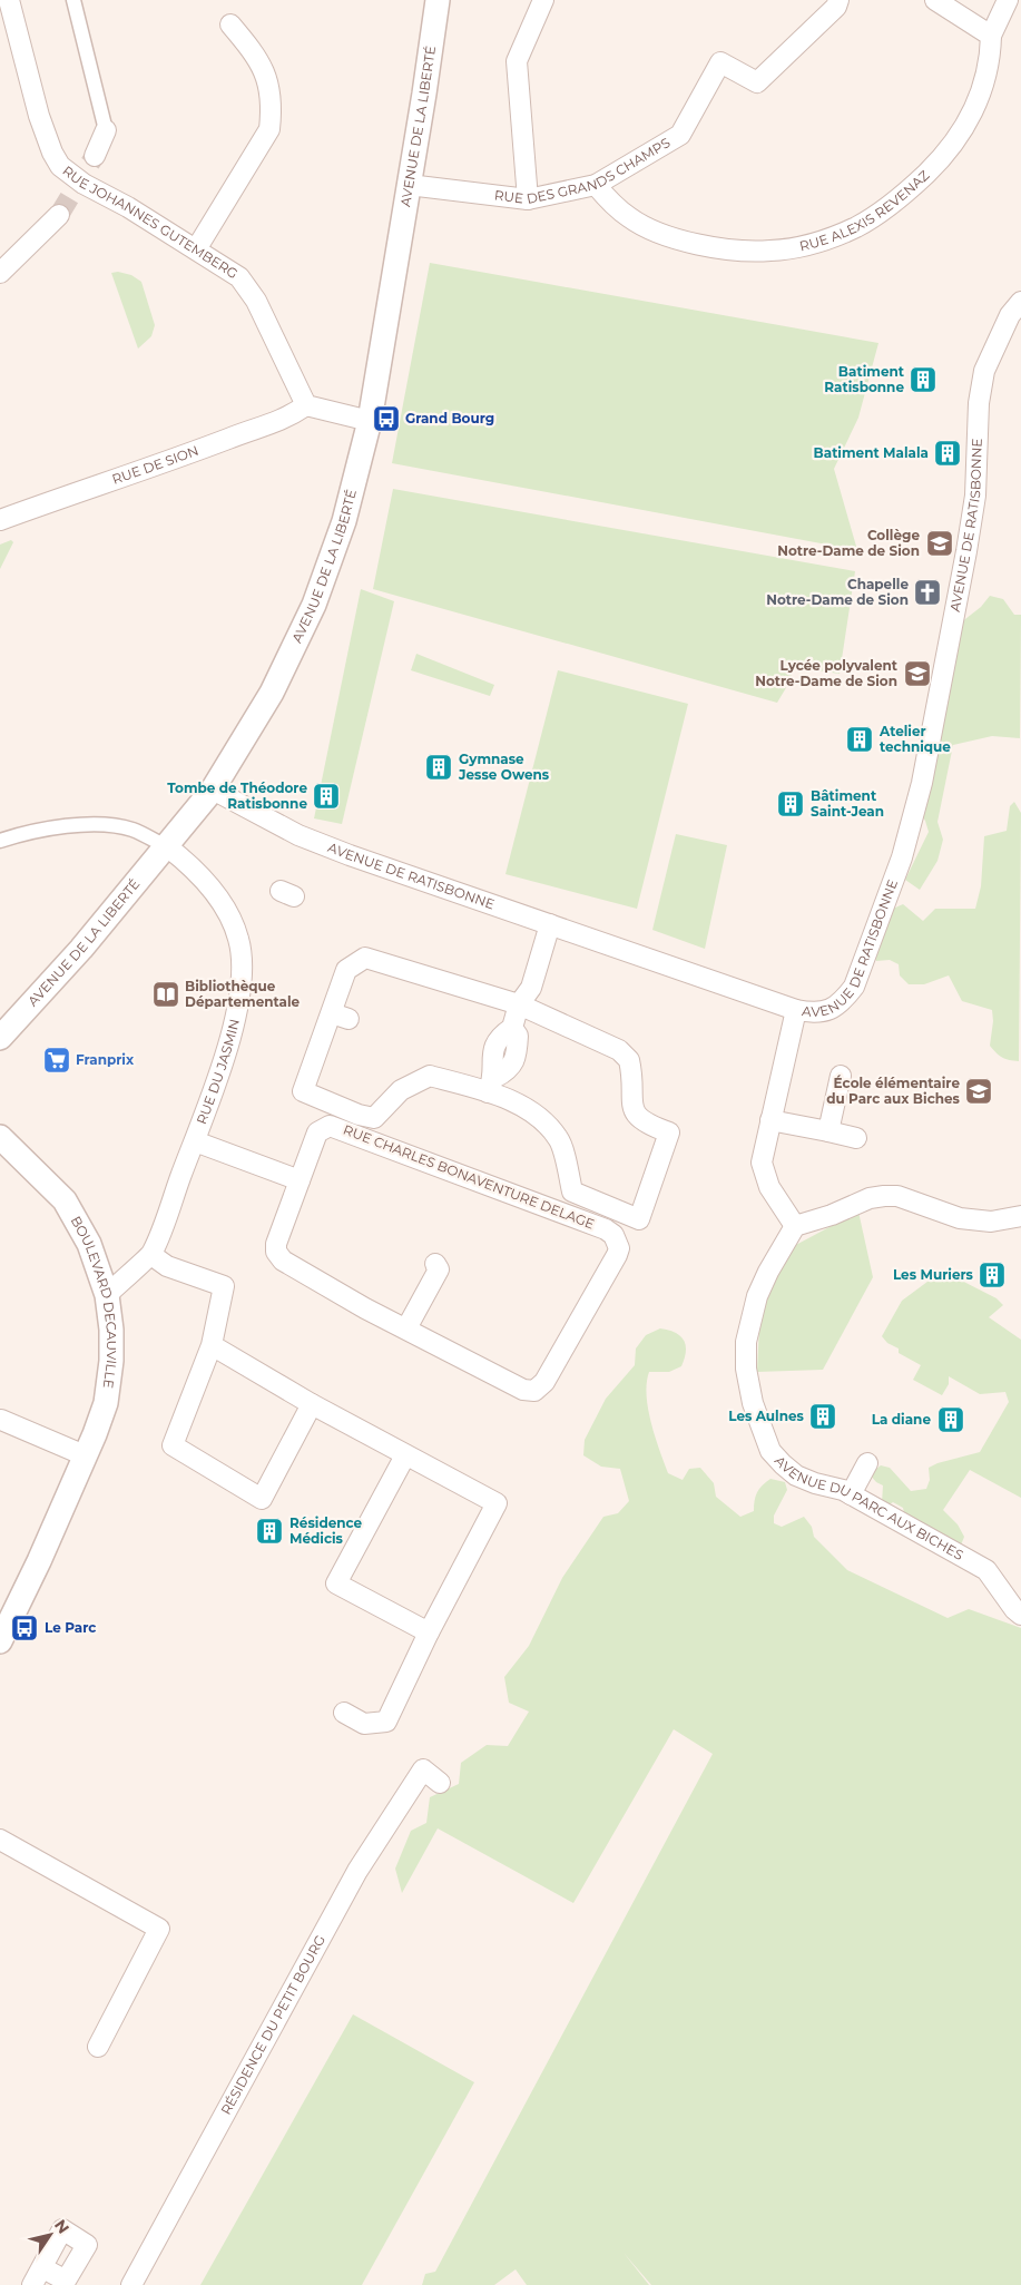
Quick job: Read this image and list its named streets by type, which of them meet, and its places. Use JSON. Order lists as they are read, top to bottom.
{
  "streets": {
    "street": [
      "AVENUE DE LA LIBERTÉ",
      "RUE DES GRANDS CHAMPS",
      "RUE ALEXIS REVENAZ",
      "RUE JOHANNES GUTEMBERG",
      "RUE DE SION",
      "AVENUE DE RATISBONNE",
      "RUE DU JASMIN",
      "RUE CHARLES BONAVENTURE DELAGE",
      "BOULEVARD DECAUVILLE",
      "AVENUE DU PARC AUX BICHES",
      "RÉSIDENCE DU PETIT BOURG"
    ]
  },
  "crossings": [
    ["AVENUE DE LA LIBERTÉ", "RUE DES GRANDS CHAMPS"],
    ["AVENUE DE LA LIBERTÉ", "AVENUE DE RATISBONNE"],
    ["AVENUE DE LA LIBERTÉ", "RUE DU JASMIN"],
    ["RUE DES GRANDS CHAMPS", "RUE ALEXIS REVENAZ"],
    ["RUE JOHANNES GUTEMBERG", "RUE DE SION"],
    ["RUE DU JASMIN", "BOULEVARD DECAUVILLE"]
  ],
  "places": {
    "building": [
      "Batiment Ratisbonne",
      "Batiment Malala",
      "Atelier technique",
      "Gymnase Jesse Owens",
      "Tombe de Théodore Ratisbonne",
      "Bâtiment Saint-Jean",
      "Les Muriers",
      "Les Aulnes",
      "La diane",
      "Résidence Médicis"
    ],
    "bus stop": ["Grand Bourg", "Le Parc"],
    "school or university": ["Collège Notre-Dame de Sion", "Lycée polyvalent Notre-Dame de Sion", "École élémentaire du Parc aux Biches"],
    "church": ["Chapelle Notre-Dame de Sion"],
    "library": ["Bibliothèque Départementale"],
    "supermarket": ["Franprix"]
  },
  "north": "top right"
}
